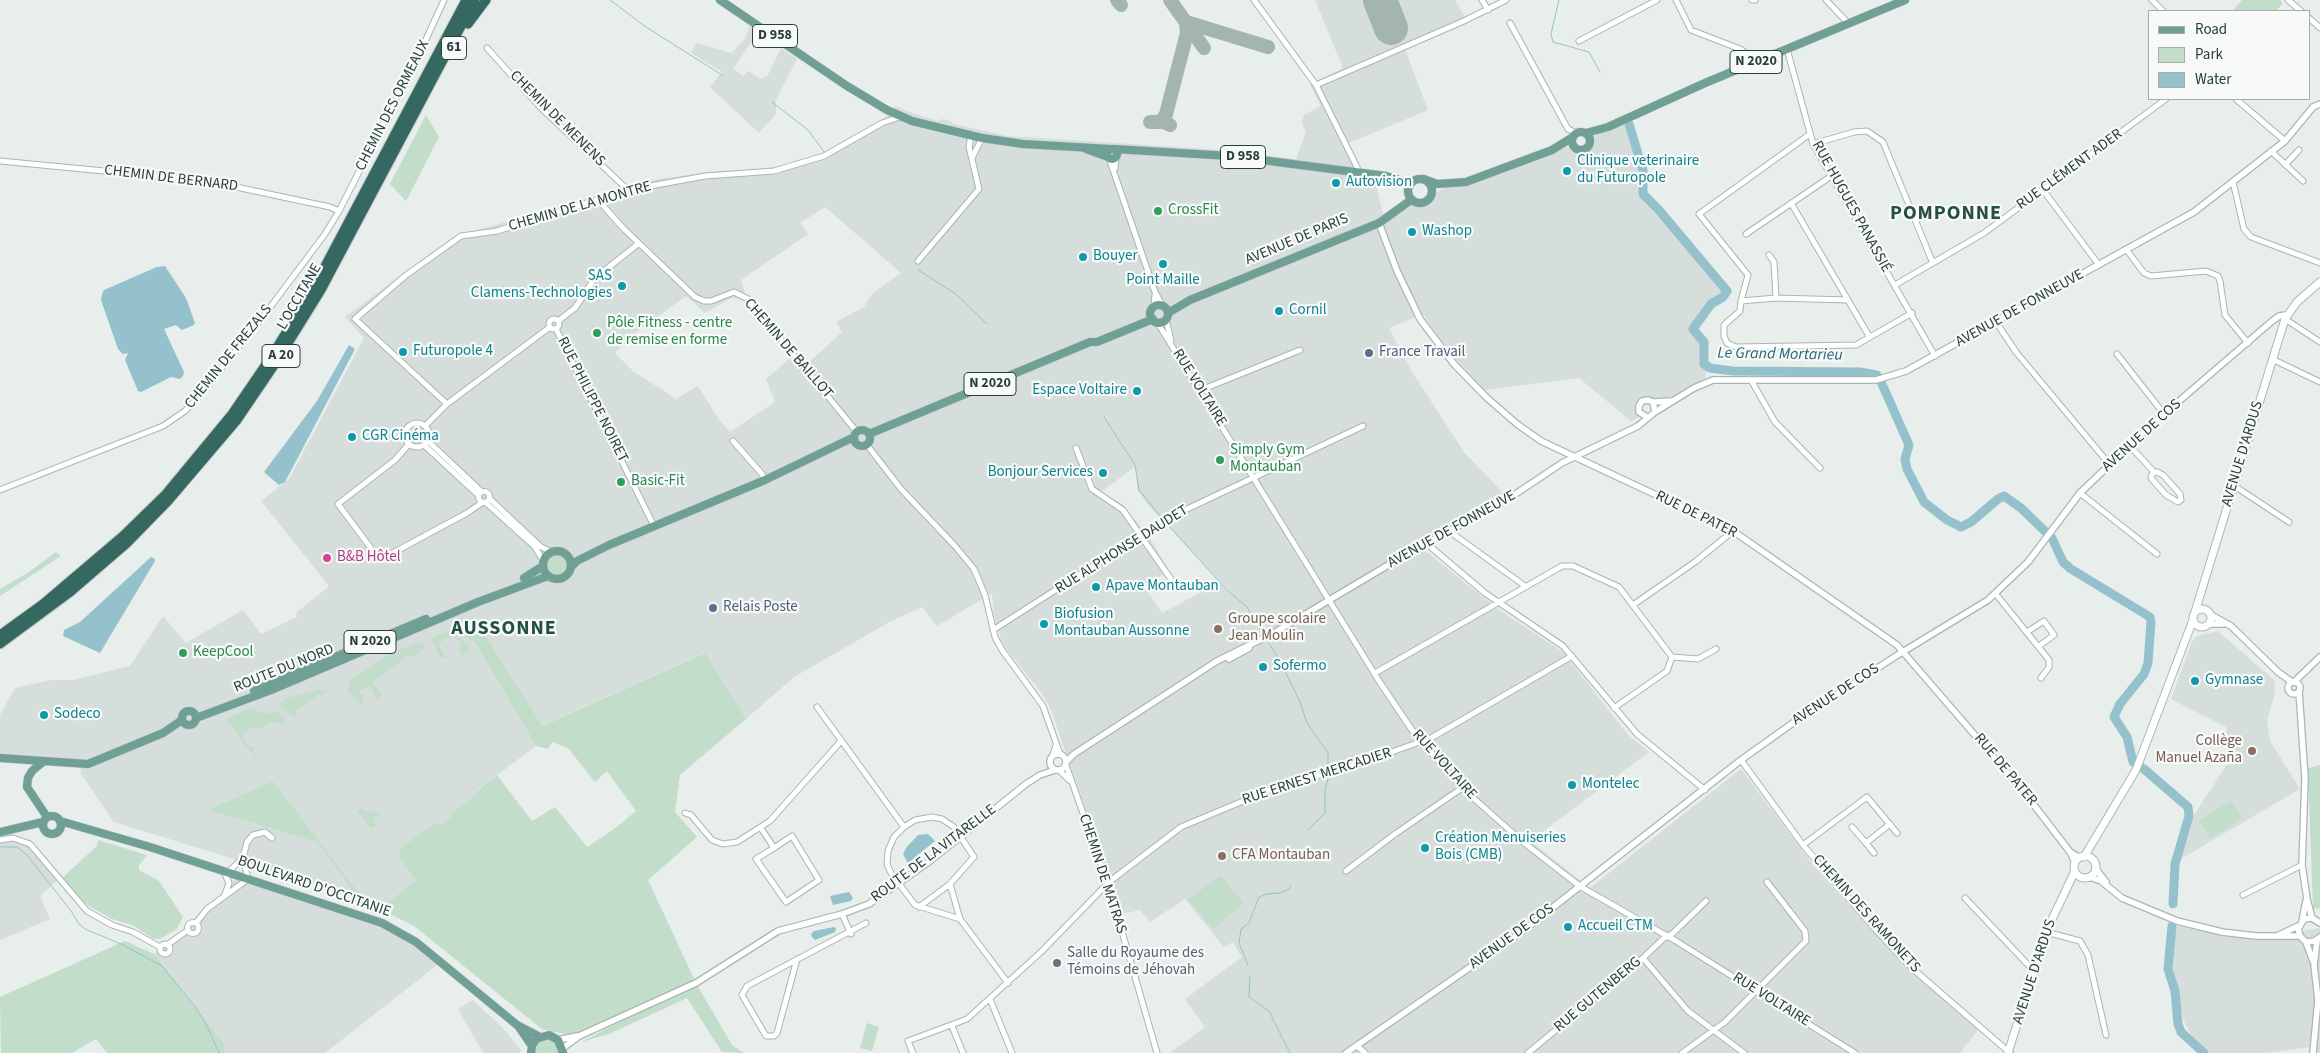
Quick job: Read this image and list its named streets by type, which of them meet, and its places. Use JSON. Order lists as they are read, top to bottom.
{
  "streets": {
    "highway": ["61", "L'OCCITANE", "A 20"],
    "main road": [
      "D 958",
      "N 2020",
      "AVENUE DE PARIS",
      "AVENUE D'ARDUS",
      "ROUTE DU NORD",
      "BOULEVARD D'OCCITANIE"
    ],
    "street": [
      "CHEMIN DES ORMEAUX",
      "CHEMIN DE MENENS",
      "RUE CLÉMENT ADER",
      "CHEMIN DE BERNARD",
      "CHEMIN DE LA MONTRE",
      "RUE HUGUES PANASSIÉ",
      "AVENUE DE FONNEUVE",
      "CHEMIN DE BAILLOT",
      "CHEMIN DE FREZALS",
      "RUE VOLTAIRE",
      "RUE PHILIPPE NOIRET",
      "AVENUE DE COS",
      "RUE DE PATER",
      "RUE ALPHONSE DAUDET",
      "RUE ERNEST MERCADIER",
      "ROUTE DE LA VITARELLE",
      "CHEMIN DE MATRAS",
      "CHEMIN DES RAMONETS",
      "RUE GUTENBERG"
    ]
  },
  "crossings": [
    ["D 958", "CHEMIN DE LA MONTRE"],
    ["D 958", "AVENUE DE PARIS"],
    ["D 958", "RUE VOLTAIRE"],
    ["61", "L'OCCITANE"],
    ["N 2020", "RUE HUGUES PANASSIÉ"],
    ["CHEMIN DES ORMEAUX", "CHEMIN DE BERNARD"],
    ["CHEMIN DES ORMEAUX", "CHEMIN DE FREZALS"],
    ["CHEMIN DE MENENS", "CHEMIN DE LA MONTRE"],
    ["RUE CLÉMENT ADER", "RUE HUGUES PANASSIÉ"],
    ["CHEMIN DE BERNARD", "CHEMIN DE FREZALS"],
    ["CHEMIN DE LA MONTRE", "CHEMIN DE BAILLOT"],
    ["RUE HUGUES PANASSIÉ", "AVENUE DE FONNEUVE"],
    ["AVENUE DE PARIS", "RUE VOLTAIRE"],
    ["AVENUE DE PARIS", "RUE DE PATER"],
    ["AVENUE DE FONNEUVE", "RUE VOLTAIRE"],
    ["AVENUE DE FONNEUVE", "RUE DE PATER"],
    ["AVENUE DE FONNEUVE", "ROUTE DE LA VITARELLE"],
    ["AVENUE DE FONNEUVE", "CHEMIN DE MATRAS"],
    ["RUE VOLTAIRE", "AVENUE DE COS"],
    ["RUE VOLTAIRE", "RUE ALPHONSE DAUDET"],
    ["RUE VOLTAIRE", "RUE ERNEST MERCADIER"],
    ["RUE VOLTAIRE", "RUE GUTENBERG"],
    ["AVENUE DE COS", "AVENUE D'ARDUS"],
    ["AVENUE DE COS", "RUE DE PATER"],
    ["AVENUE DE COS", "CHEMIN DES RAMONETS"],
    ["AVENUE D'ARDUS", "RUE DE PATER"],
    ["AVENUE D'ARDUS", "CHEMIN DES RAMONETS"],
    ["RUE ALPHONSE DAUDET", "CHEMIN DE MATRAS"],
    ["RUE ERNEST MERCADIER", "CHEMIN DE MATRAS"],
    ["ROUTE DE LA VITARELLE", "CHEMIN DE MATRAS"],
    ["ROUTE DE LA VITARELLE", "BOULEVARD D'OCCITANIE"]
  ],
  "districts": ["POMPONNE", "AUSSONNE"],
  "water": ["Le Grand Mortarieu"],
  "places": [
    "Clinique veterinaire du Futuropole",
    "Autovision",
    "CrossFit",
    "Washop",
    "Bouyer",
    "Point Maille",
    "SAS Clamens-Technologies",
    "Cornil",
    "Pôle Fitness - centre de remise en forme",
    "Futuropole 4",
    "France Travail",
    "Espace Voltaire",
    "CGR Cinéma",
    "Simply Gym Montauban",
    "Bonjour Services",
    "Basic-Fit",
    "B&B Hôtel",
    "Apave Montauban",
    "Relais Poste",
    "Biofusion Montauban Aussonne",
    "Groupe scolaire Jean Moulin",
    "KeepCool",
    "Sofermo",
    "Gymnase",
    "Sodeco",
    "Collège Manuel Azaña",
    "Montelec",
    "Création Menuiseries Bois (CMB)",
    "CFA Montauban",
    "Accueil CTM",
    "Salle du Royaume des Témoins de Jéhovah"
  ],
  "legend": ["Road", "Park", "Water"]
}
